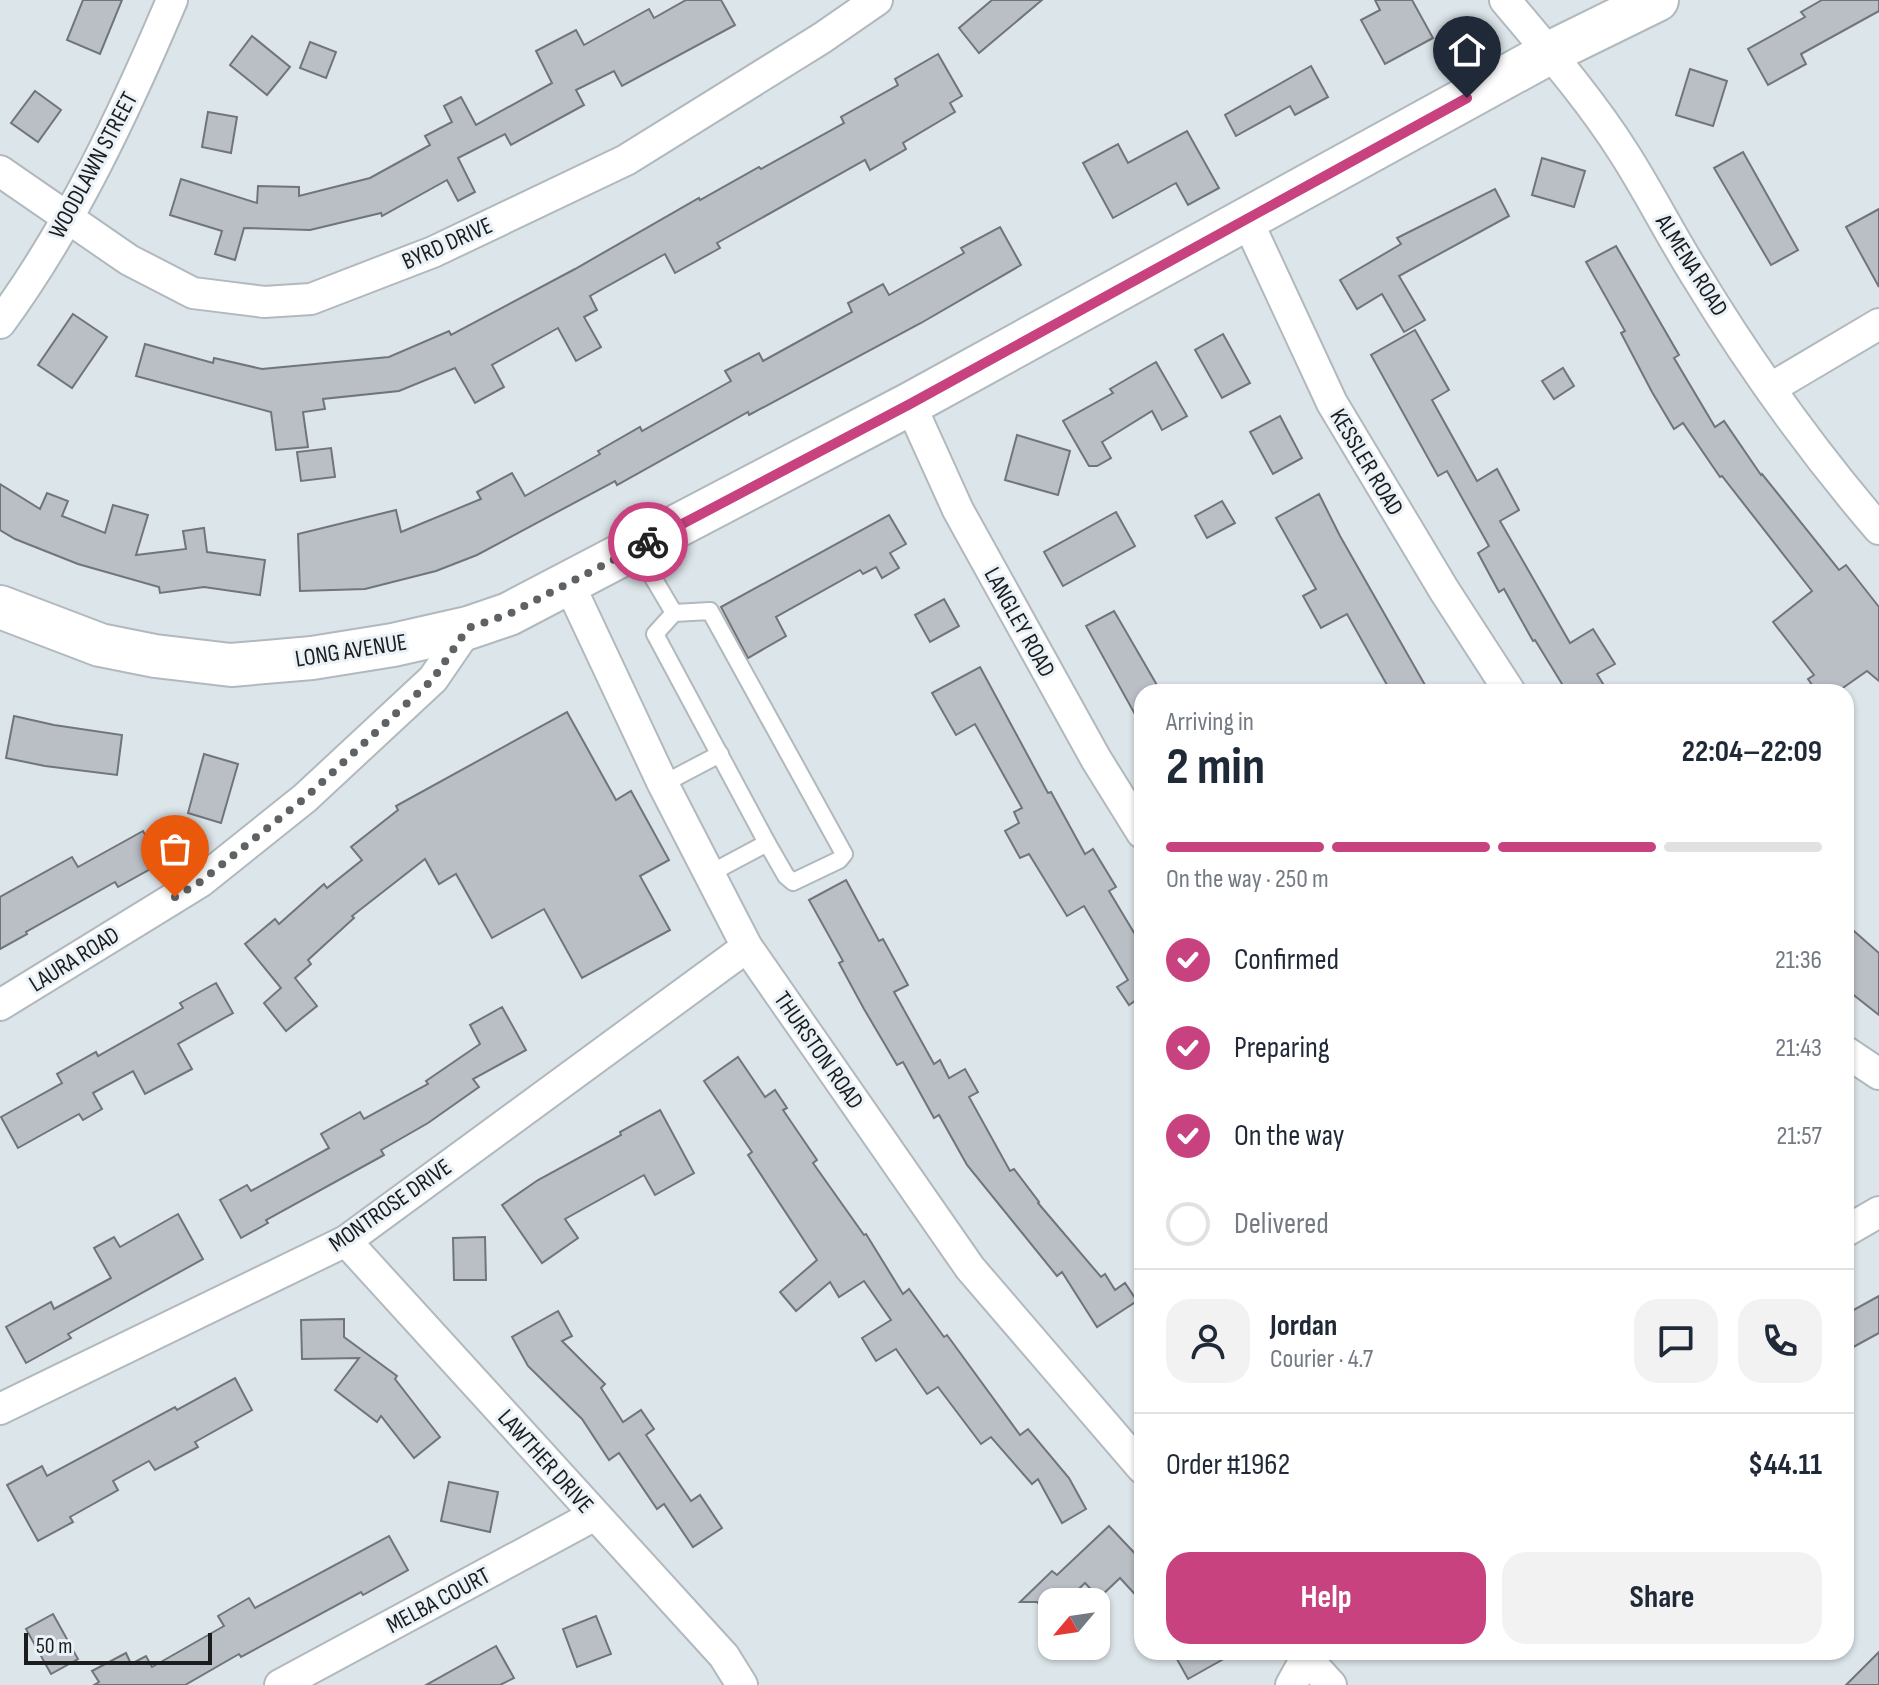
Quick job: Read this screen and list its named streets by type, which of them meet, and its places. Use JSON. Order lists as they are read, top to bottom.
{
  "streets": {
    "street": [
      "WOODLAWN STREET",
      "BYRD DRIVE",
      "ALMENA ROAD",
      "KESSLER ROAD",
      "LANGLEY ROAD",
      "LONG AVENUE",
      "LAURA ROAD",
      "THURSTON ROAD",
      "MONTROSE DRIVE",
      "LAWTHER DRIVE",
      "MELBA COURT"
    ]
  },
  "crossings": [
    ["WOODLAWN STREET", "BYRD DRIVE"],
    ["ALMENA ROAD", "LONG AVENUE"],
    ["KESSLER ROAD", "LONG AVENUE"],
    ["LANGLEY ROAD", "LONG AVENUE"],
    ["LONG AVENUE", "LAURA ROAD"],
    ["LONG AVENUE", "THURSTON ROAD"],
    ["THURSTON ROAD", "MONTROSE DRIVE"],
    ["MONTROSE DRIVE", "LAWTHER DRIVE"],
    ["LAWTHER DRIVE", "MELBA COURT"]
  ],
  "scale_bar": "50 m",
  "north": "bottom left",
  "page": {
    "heading": ["2 min", "Arriving in", "22:04–22:09"],
    "panel": [
      "Jordan",
      "Courier · 4.7",
      "Order #1962",
      "$44.11"
    ],
    "bar": "On the way · 250 m",
    "list": [
      ["Confirmed", "21:36"],
      ["Preparing", "21:43"],
      ["On the way", "21:57"],
      "Delivered"
    ],
    "buttons": ["Help", "Share"],
    "scale": "50 m"
  }
}
